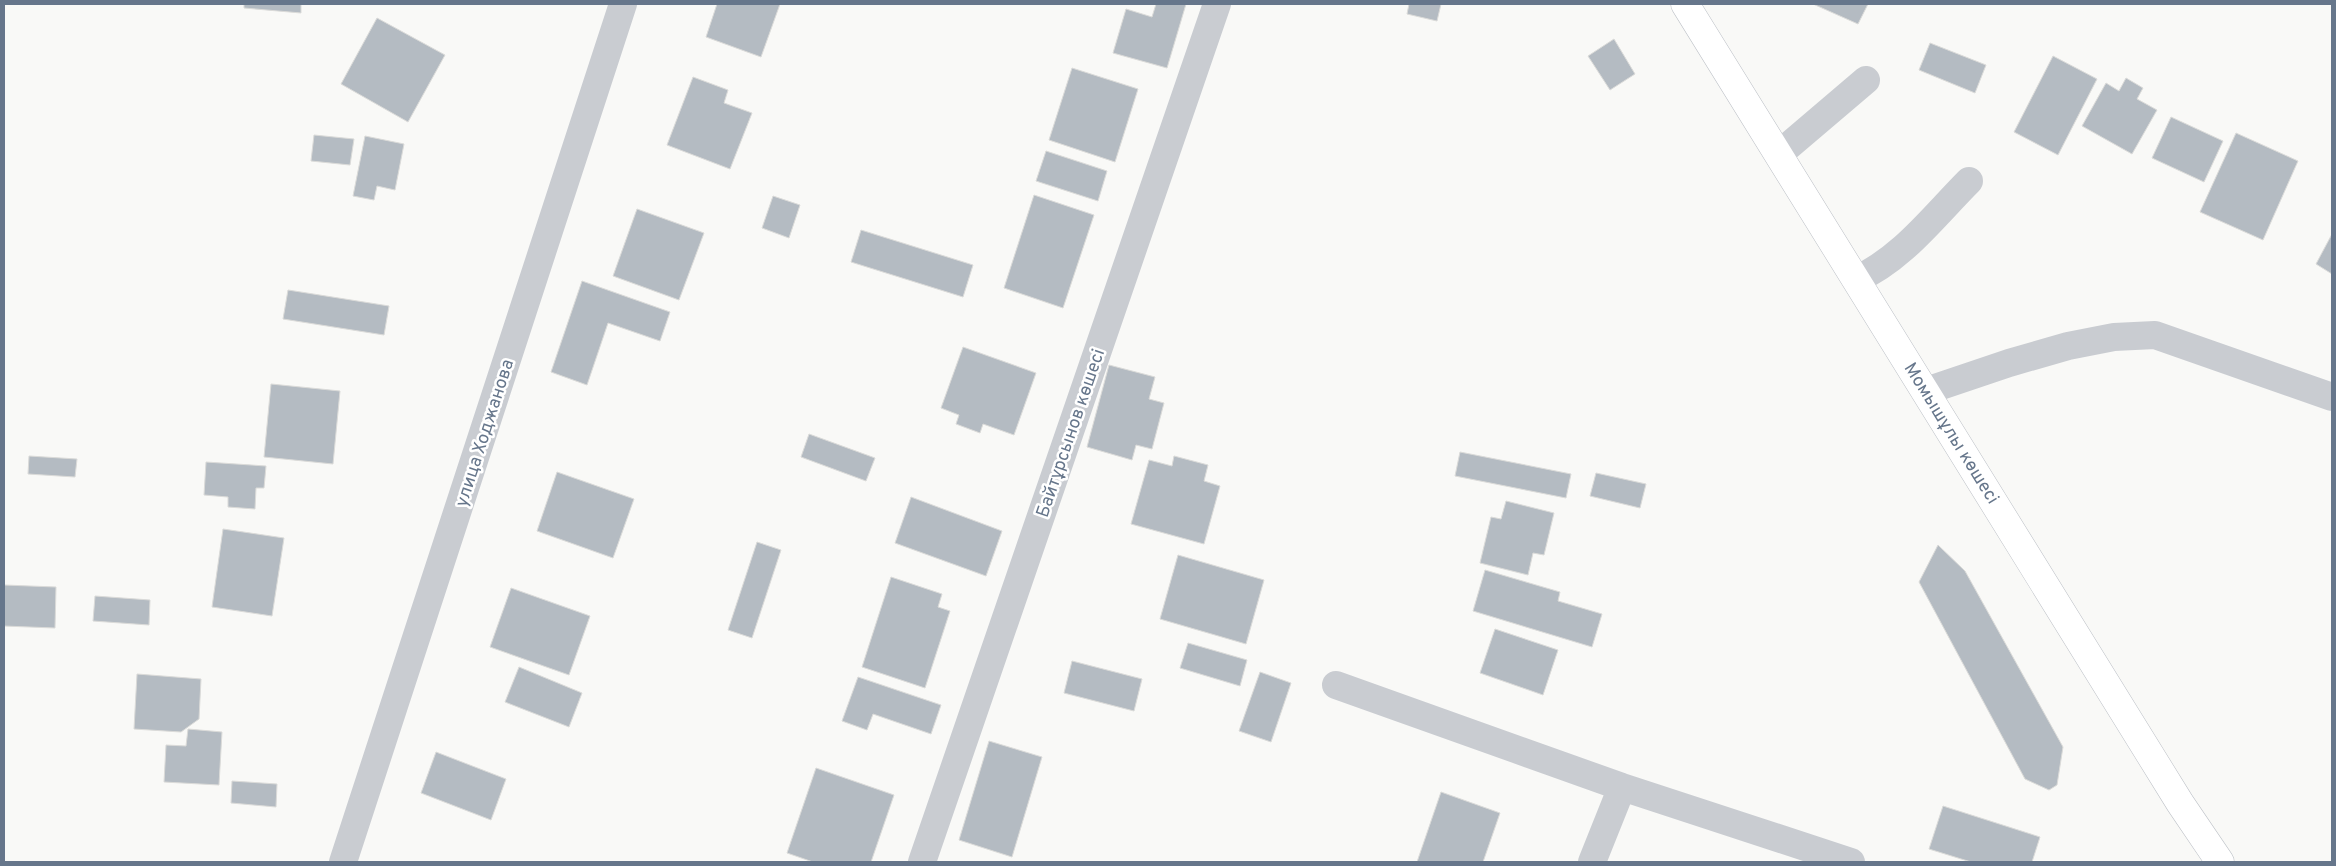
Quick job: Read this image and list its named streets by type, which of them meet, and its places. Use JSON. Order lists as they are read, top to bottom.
{
  "streets": {
    "main road": ["Момышұлы көшесі"],
    "street": ["улица Ходжанова", "Байтұрсынов көшесі"]
  }
}
